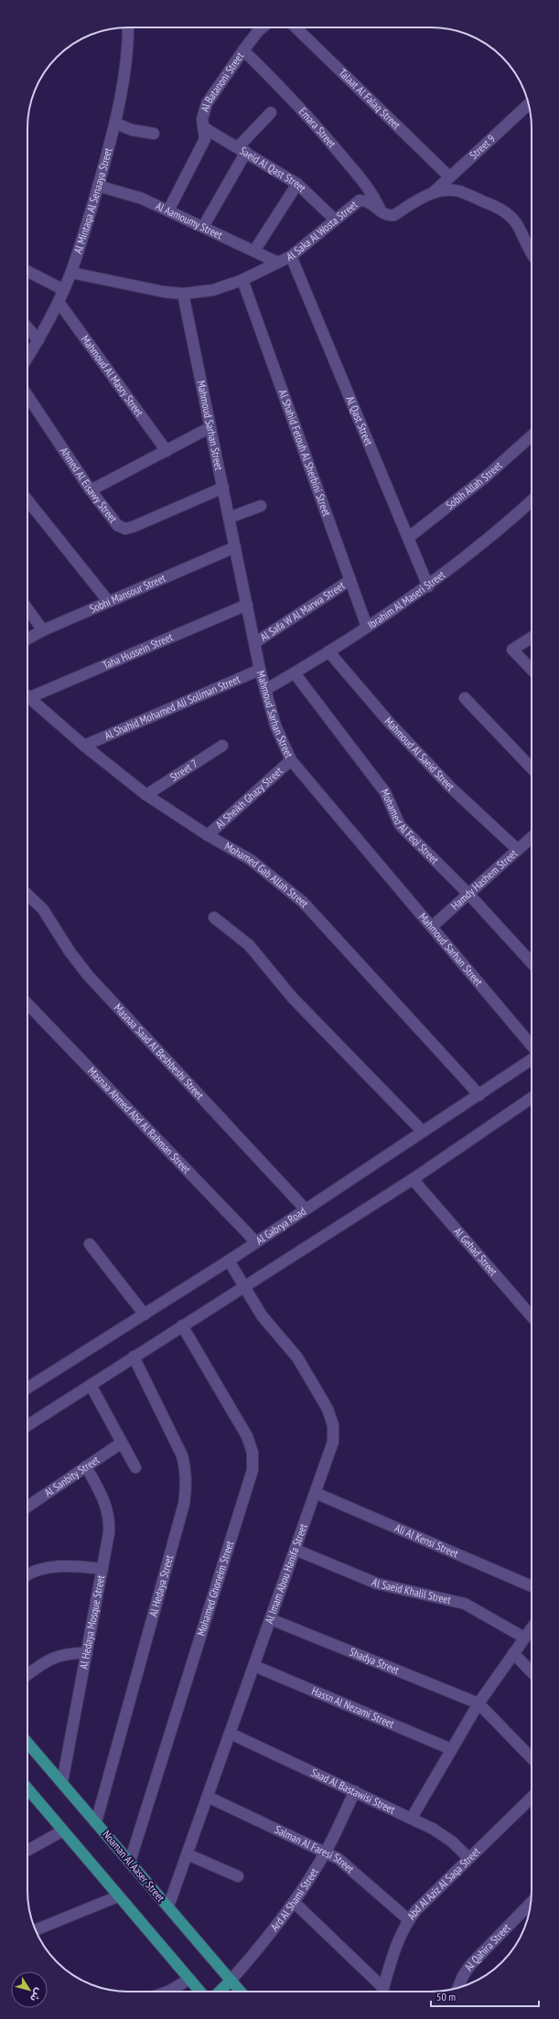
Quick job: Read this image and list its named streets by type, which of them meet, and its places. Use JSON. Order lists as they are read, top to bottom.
{
  "streets": {
    "main road": ["Noaman Al Aaser Street"],
    "street": [
      "Al Batanoni Street",
      "Talaat Al Falaq Street",
      "Emara Street",
      "Street 9",
      "Saeid Al Qast Street",
      "Al Mintaqa Al Senaaya Street",
      "Al Aamoumy Street",
      "Al Saka Al Wosta Street",
      "Mahmoud Al Masry Street",
      "Al Qast Street",
      "Mahmoud Sarhan Street",
      "Al Shahid Fetouh Al Sherbini Street",
      "Ahmed Al Eisawy Street",
      "Sobih Allah Street",
      "Sobhi Mansour Street",
      "Ibrahim Al Maseri Street",
      "Al Safa W Al Marwa Street",
      "Taha Hussein Street",
      "Al Shahid Mohamed Ali Soliman Street",
      "Mahmoud Al Saeid Street",
      "Street 7",
      "Al Sheikh Ghazy Street",
      "Mohamed Al Feqi Street",
      "Mohamed Gab Allah Street",
      "Hamdy Hashem Street",
      "Masnaa Saad Al Beshbeshi Street",
      "Masnaa Ahmed Abd Al Rahman Street",
      "Al Gabrya Road",
      "Al Gehad Street",
      "Al Sanbity Street",
      "Ali Al Kensi Street",
      "Al Imam Abou Hanifa Street",
      "Al Hedaya Street",
      "Mohamed Ghoneim Street",
      "Al Saeid Khalil Street",
      "Al Hedaya Mosque Street",
      "Shadya Street",
      "Hassn Al Nezami Street",
      "Saad Al Bastawisi Street",
      "Salman Al Faresi Street",
      "Abd Al Aziz Al Saqa Street",
      "Ard Al Shami Street",
      "Al Qahira Street"
    ]
  },
  "crossings": [
    ["Al Batanoni Street", "Emara Street"],
    ["Al Batanoni Street", "Saeid Al Qast Street"],
    ["Al Batanoni Street", "Al Aamoumy Street"],
    ["Talaat Al Falaq Street", "Street 9"],
    ["Emara Street", "Al Saka Al Wosta Street"],
    ["Saeid Al Qast Street", "Al Saka Al Wosta Street"],
    ["Al Mintaqa Al Senaaya Street", "Al Aamoumy Street"],
    ["Al Mintaqa Al Senaaya Street", "Al Saka Al Wosta Street"],
    ["Al Mintaqa Al Senaaya Street", "Mahmoud Al Masry Street"],
    ["Al Aamoumy Street", "Al Saka Al Wosta Street"],
    ["Al Saka Al Wosta Street", "Al Qast Street"],
    ["Al Saka Al Wosta Street", "Mahmoud Sarhan Street"],
    ["Al Saka Al Wosta Street", "Al Shahid Fetouh Al Sherbini Street"],
    ["Al Qast Street", "Sobih Allah Street"],
    ["Al Qast Street", "Ibrahim Al Maseri Street"],
    ["Mahmoud Sarhan Street", "Ahmed Al Eisawy Street"],
    ["Mahmoud Sarhan Street", "Sobhi Mansour Street"],
    ["Mahmoud Sarhan Street", "Ibrahim Al Maseri Street"],
    ["Mahmoud Sarhan Street", "Al Safa W Al Marwa Street"],
    ["Mahmoud Sarhan Street", "Taha Hussein Street"],
    ["Mahmoud Sarhan Street", "Al Shahid Mohamed Ali Soliman Street"],
    ["Mahmoud Sarhan Street", "Al Sheikh Ghazy Street"],
    ["Mahmoud Sarhan Street", "Hamdy Hashem Street"],
    ["Al Shahid Fetouh Al Sherbini Street", "Ibrahim Al Maseri Street"],
    ["Al Shahid Fetouh Al Sherbini Street", "Al Safa W Al Marwa Street"],
    ["Ibrahim Al Maseri Street", "Mahmoud Al Saeid Street"],
    ["Ibrahim Al Maseri Street", "Mohamed Al Feqi Street"],
    ["Al Shahid Mohamed Ali Soliman Street", "Mohamed Gab Allah Street"],
    ["Mahmoud Al Saeid Street", "Hamdy Hashem Street"],
    ["Street 7", "Mohamed Gab Allah Street"],
    ["Al Sheikh Ghazy Street", "Mohamed Gab Allah Street"],
    ["Mohamed Al Feqi Street", "Hamdy Hashem Street"],
    ["Mohamed Gab Allah Street", "Al Gabrya Road"],
    ["Masnaa Saad Al Beshbeshi Street", "Al Gabrya Road"],
    ["Masnaa Ahmed Abd Al Rahman Street", "Al Gabrya Road"],
    ["Al Gabrya Road", "Al Imam Abou Hanifa Street"],
    ["Al Sanbity Street", "Al Hedaya Mosque Street"],
    ["Ali Al Kensi Street", "Al Imam Abou Hanifa Street"],
    ["Al Imam Abou Hanifa Street", "Al Saeid Khalil Street"],
    ["Al Imam Abou Hanifa Street", "Shadya Street"],
    ["Al Imam Abou Hanifa Street", "Hassn Al Nezami Street"],
    ["Al Imam Abou Hanifa Street", "Saad Al Bastawisi Street"],
    ["Al Imam Abou Hanifa Street", "Salman Al Faresi Street"],
    ["Al Imam Abou Hanifa Street", "Noaman Al Aaser Street"],
    ["Al Hedaya Street", "Noaman Al Aaser Street"],
    ["Mohamed Ghoneim Street", "Noaman Al Aaser Street"],
    ["Al Hedaya Mosque Street", "Noaman Al Aaser Street"],
    ["Saad Al Bastawisi Street", "Abd Al Aziz Al Saqa Street"],
    ["Saad Al Bastawisi Street", "Ard Al Shami Street"],
    ["Salman Al Faresi Street", "Abd Al Aziz Al Saqa Street"],
    ["Salman Al Faresi Street", "Ard Al Shami Street"],
    ["Noaman Al Aaser Street", "Ard Al Shami Street"]
  ],
  "scale_bar": "50 m",
  "north": "bottom right"
}
